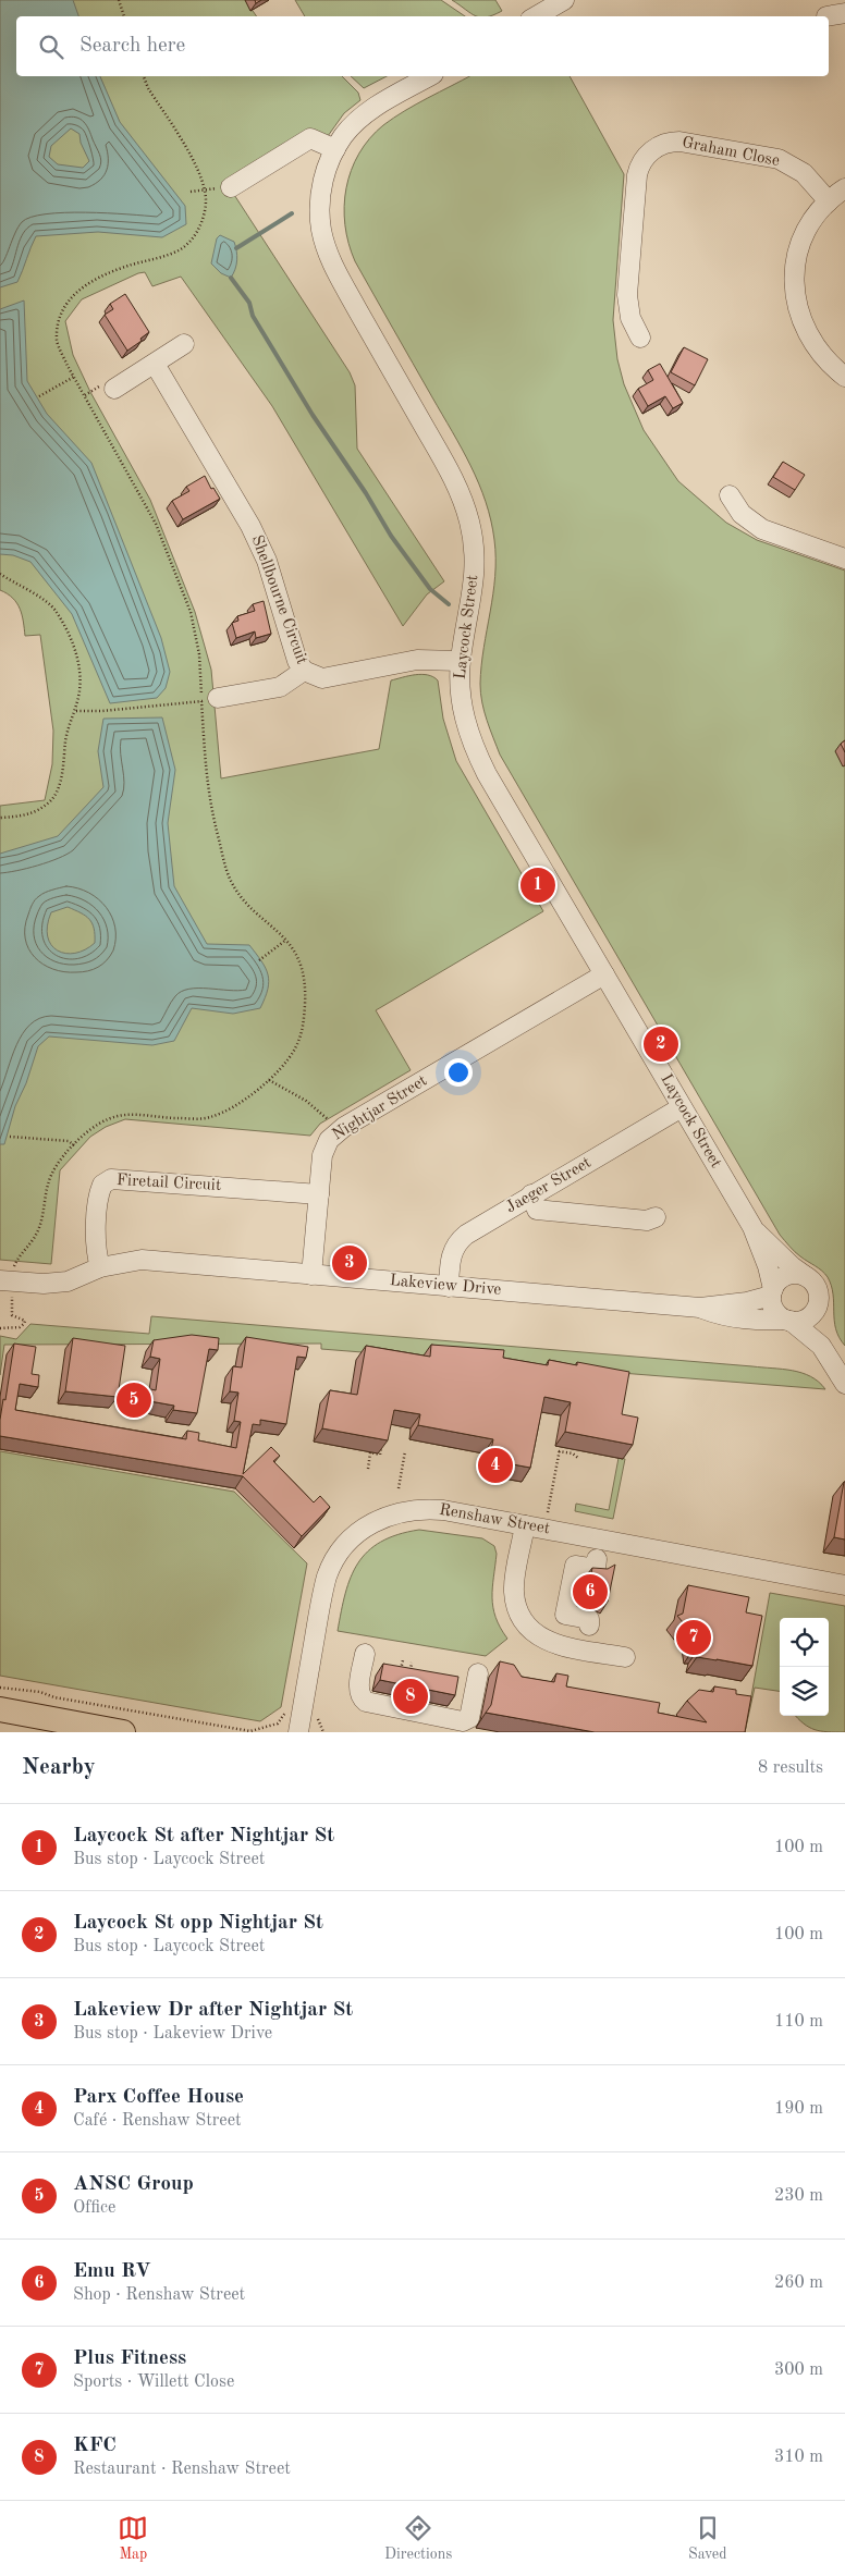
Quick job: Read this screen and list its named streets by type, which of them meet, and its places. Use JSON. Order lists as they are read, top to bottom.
{
  "streets": {
    "street": [
      "Graham Close",
      "Shellbourne Circuit",
      "Laycock Street",
      "Nightjar Street",
      "Firetail Circuit",
      "Jaeger Street",
      "Lakeview Drive",
      "Renshaw Street"
    ]
  },
  "crossings": [
    ["Shellbourne Circuit", "Laycock Street"],
    ["Laycock Street", "Nightjar Street"],
    ["Laycock Street", "Jaeger Street"],
    ["Laycock Street", "Lakeview Drive"],
    ["Nightjar Street", "Firetail Circuit"],
    ["Nightjar Street", "Lakeview Drive"],
    ["Firetail Circuit", "Lakeview Drive"],
    ["Jaeger Street", "Lakeview Drive"]
  ],
  "page": {
    "search": "Search here",
    "pins": [
      "1",
      "2",
      "3",
      "5",
      "4",
      "6",
      "7",
      "8"
    ],
    "heading": ["Nearby", "8 results"],
    "list": [
      {
        "mark": "1",
        "name": "Laycock St after Nightjar St",
        "note": "Bus stop · Laycock Street",
        "value": "100 m"
      },
      {
        "mark": "2",
        "name": "Laycock St opp Nightjar St",
        "note": "Bus stop · Laycock Street",
        "value": "100 m"
      },
      {
        "mark": "3",
        "name": "Lakeview Dr after Nightjar St",
        "note": "Bus stop · Lakeview Drive",
        "value": "110 m"
      },
      {
        "mark": "4",
        "name": "Parx Coffee House",
        "note": "Café · Renshaw Street",
        "value": "190 m"
      },
      {
        "mark": "5",
        "name": "ANSC Group",
        "note": "Office",
        "value": "230 m"
      },
      {
        "mark": "6",
        "name": "Emu RV",
        "note": "Shop · Renshaw Street",
        "value": "260 m"
      },
      {
        "mark": "7",
        "name": "Plus Fitness",
        "note": "Sports · Willett Close",
        "value": "300 m"
      },
      {
        "mark": "8",
        "name": "KFC",
        "note": "Restaurant · Renshaw Street",
        "value": "310 m"
      }
    ],
    "nav": ["Map", "Directions", "Saved"]
  }
}
